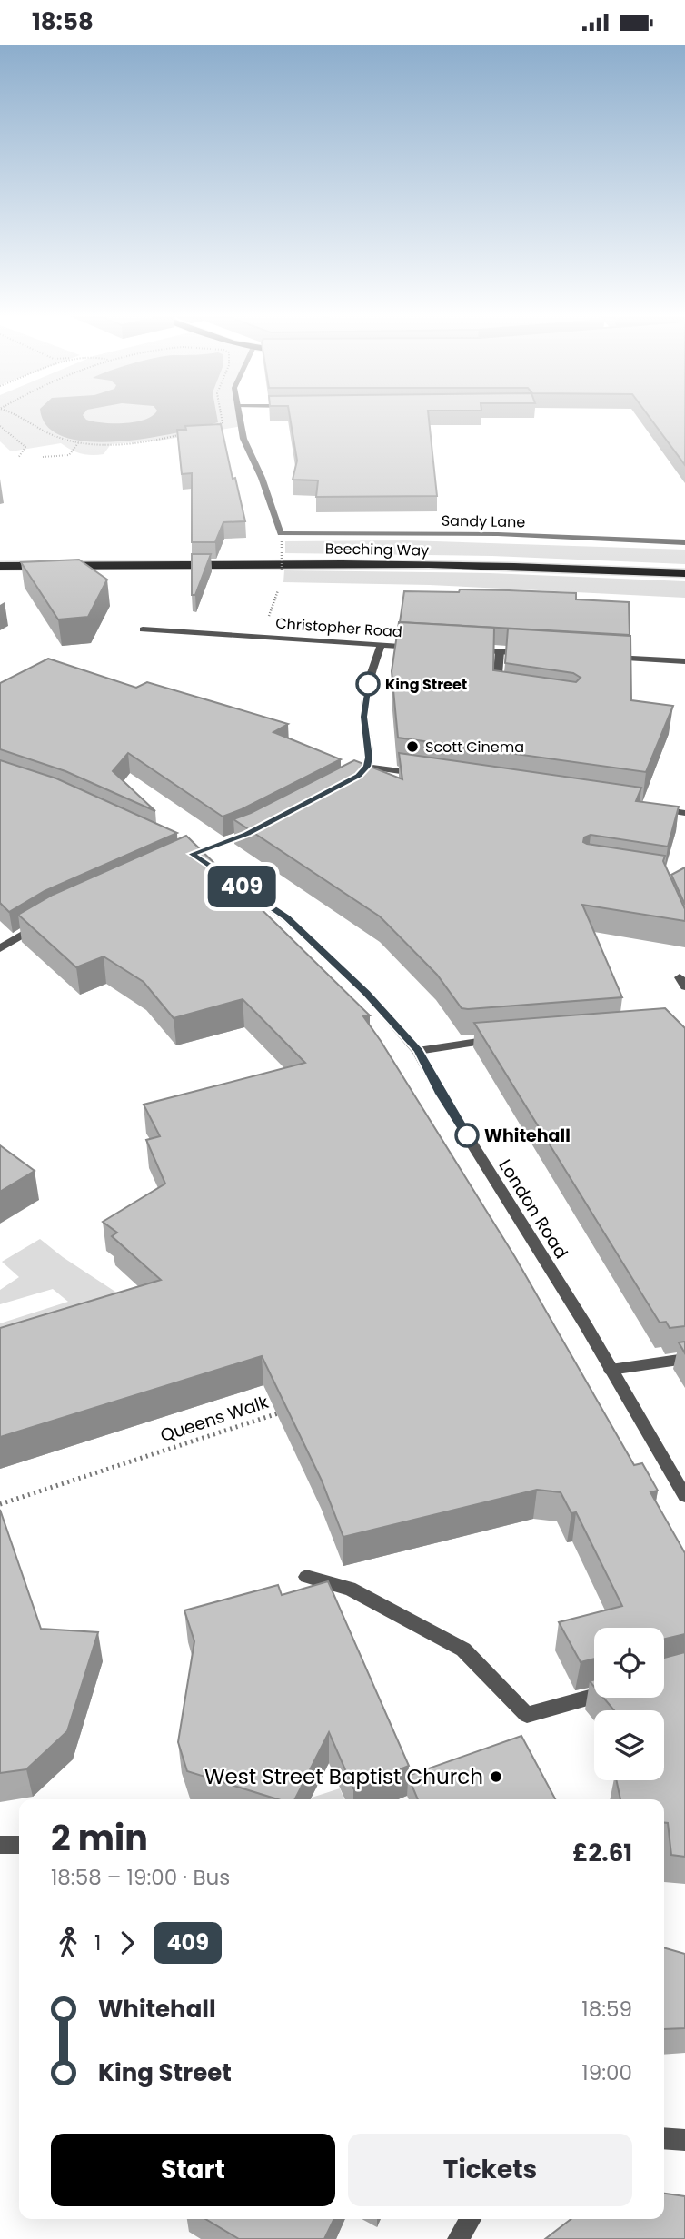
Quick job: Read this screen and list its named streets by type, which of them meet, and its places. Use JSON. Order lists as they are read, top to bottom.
{
  "streets": {
    "highway": ["Beeching Way"],
    "street": ["Sandy Lane", "Christopher Road", "London Road"],
    "path": ["Queens Walk"]
  },
  "places": [
    "King Street",
    "Scott Cinema",
    "Whitehall",
    "West Street Baptist Church"
  ],
  "lines": ["bus line 409"],
  "page": {
    "status": "18:58",
    "on_map": "409",
    "heading": ["2 min", "18:58 – 19:00 · Bus", "£2.61"],
    "legs": ["1", "409"],
    "list": [
      {
        "name": "Whitehall",
        "value": "18:59"
      },
      {
        "name": "King Street",
        "value": "19:00"
      }
    ],
    "buttons": ["Start", "Tickets"]
  }
}
